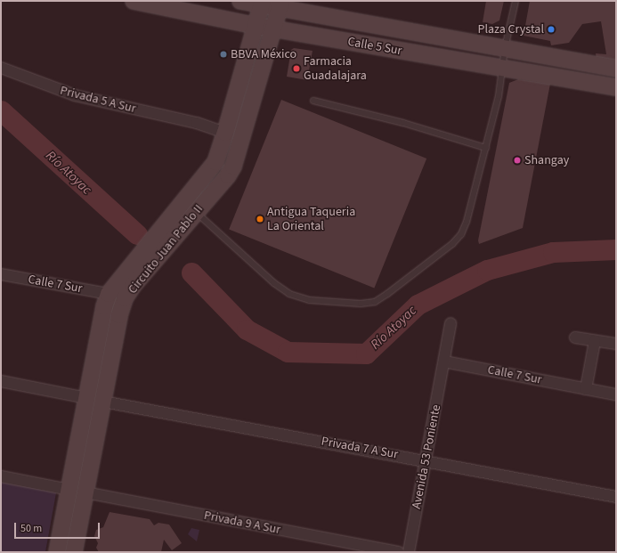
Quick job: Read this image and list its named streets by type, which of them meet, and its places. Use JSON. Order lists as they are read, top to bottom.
{
  "streets": {
    "main road": ["Calle 5 Sur", "Circuito Juan Pablo II"],
    "street": [
      "Privada 5 A Sur",
      "Calle 7 Sur",
      "Privada 7 A Sur",
      "Avenida 53 Poniente",
      "Privada 9 A Sur"
    ]
  },
  "crossings": [
    ["Calle 5 Sur", "Circuito Juan Pablo II"],
    ["Privada 5 A Sur", "Circuito Juan Pablo II"],
    ["Circuito Juan Pablo II", "Calle 7 Sur"],
    ["Circuito Juan Pablo II", "Privada 7 A Sur"],
    ["Circuito Juan Pablo II", "Privada 9 A Sur"],
    ["Calle 7 Sur", "Avenida 53 Poniente"],
    ["Privada 7 A Sur", "Avenida 53 Poniente"]
  ],
  "water": ["Río Atoyac"],
  "places": [
    "Plaza Crystal",
    "BBVA México",
    "Farmacia Guadalajara",
    "Shangay",
    "Antigua Taqueria La Oriental"
  ],
  "scale_bar": "50 m"
}
